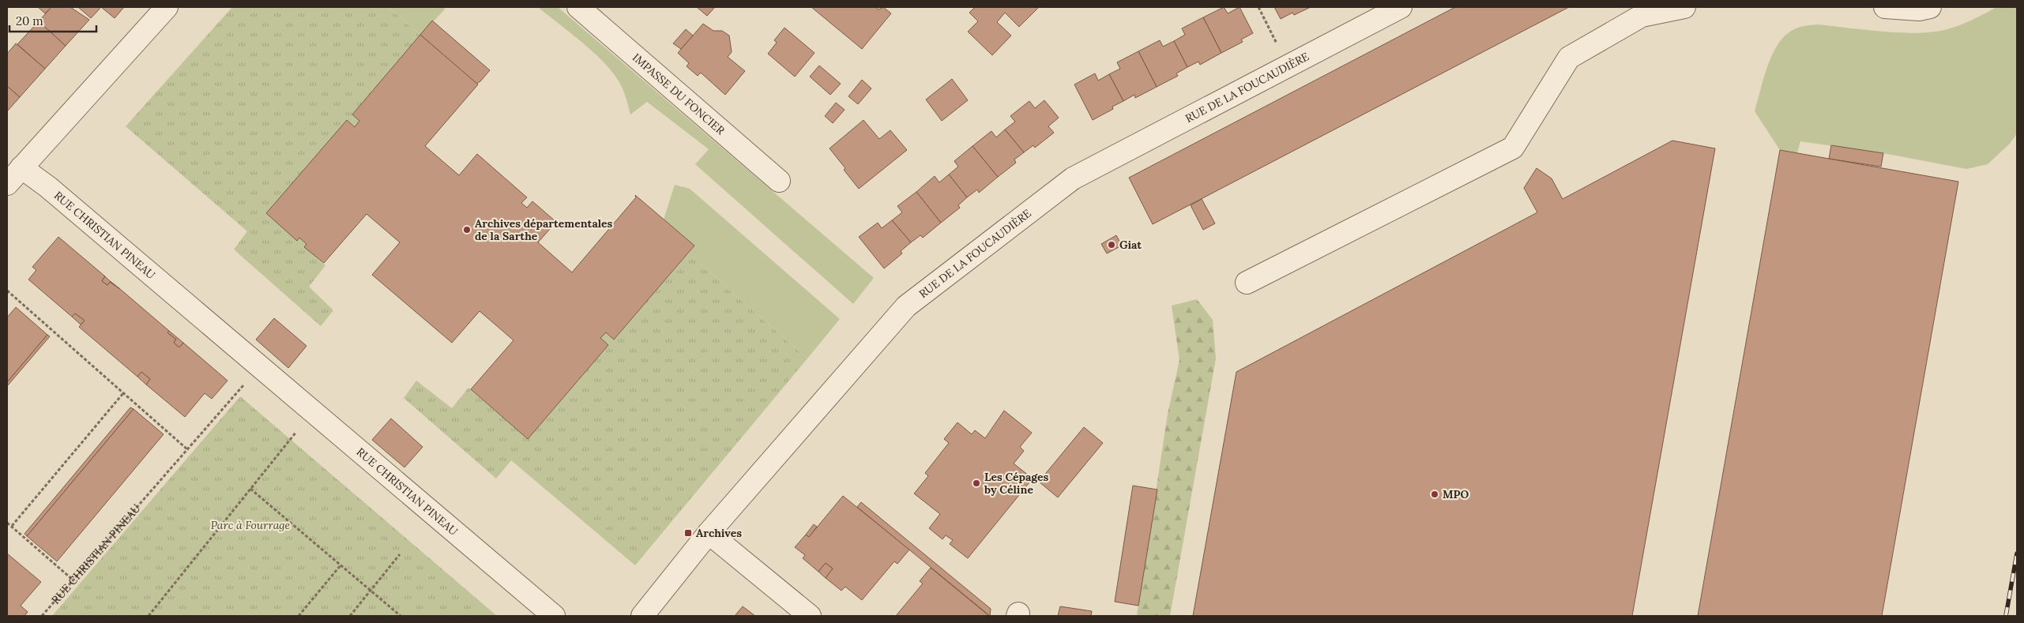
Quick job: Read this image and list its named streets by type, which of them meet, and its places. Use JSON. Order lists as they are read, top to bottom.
{
  "streets": {
    "street": ["RUE DE LA FOUCAUDIÈRE", "IMPASSE DU FONCIER", "RUE CHRISTIAN PINEAU"]
  },
  "parks": ["Parc à Fourrage"],
  "places": {
    "other": [
      "Archives départementales de la Sarthe",
      "Giat",
      "Les Cépages by Céline",
      "MPO"
    ],
    "transit": ["Archives"]
  },
  "scale_bar": "20 m"
}
